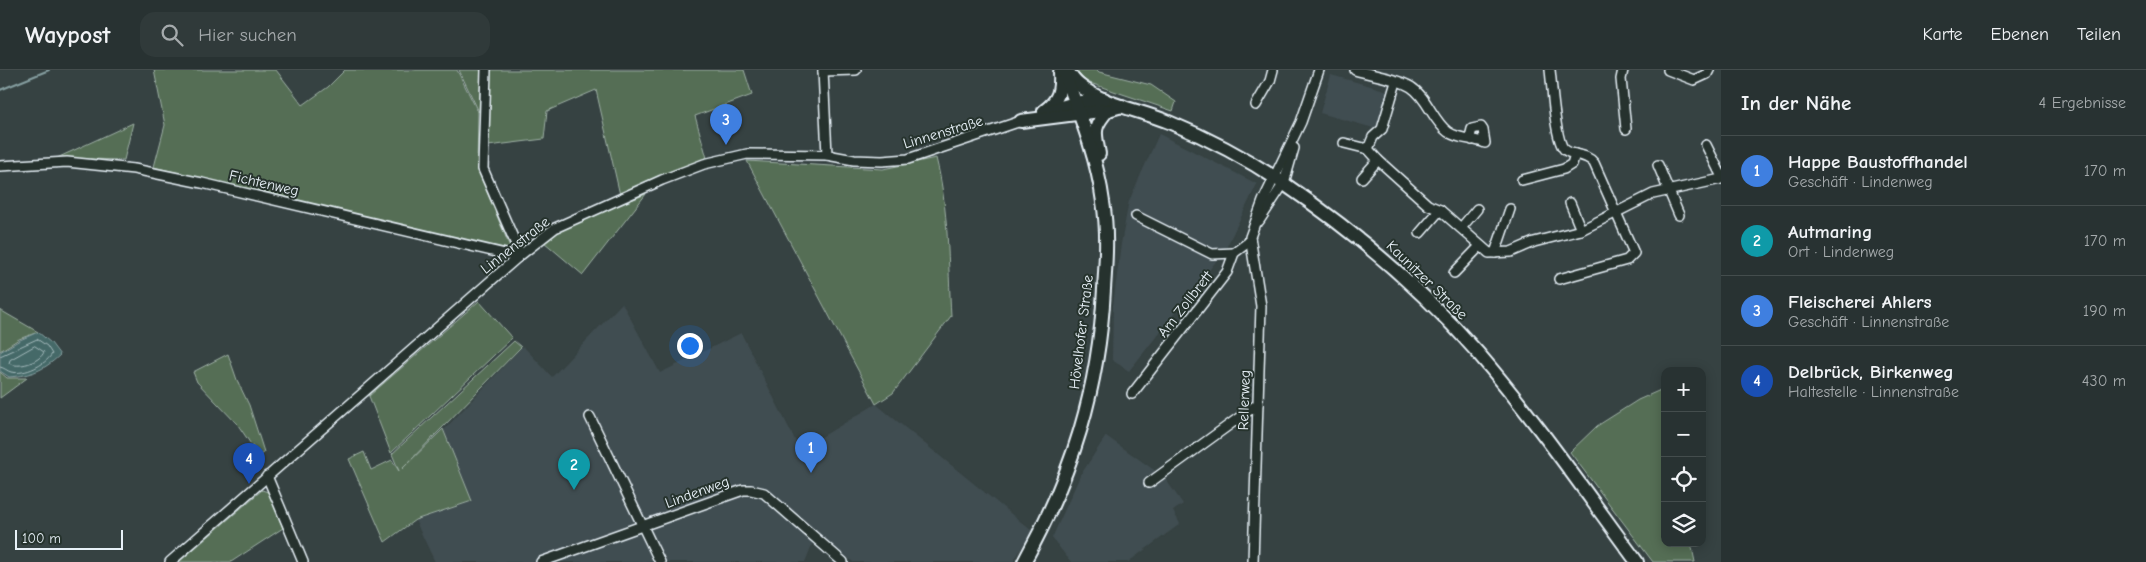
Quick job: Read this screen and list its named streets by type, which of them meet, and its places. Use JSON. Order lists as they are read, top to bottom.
{
  "streets": {
    "main road": ["Kaunitzer Straße", "Hövelhofer Straße"],
    "street": [
      "Linnenstraße",
      "Fichtenweg",
      "Am Zollbrett",
      "Rellerweg",
      "Lindenweg"
    ]
  },
  "crossings": [
    ["Linnenstraße", "Fichtenweg"],
    ["Am Zollbrett", "Rellerweg"]
  ],
  "scale_bar": "100 m",
  "page": {
    "header": "Waypost",
    "search": "Hier suchen",
    "nav": ["Karte", "Ebenen", "Teilen"],
    "heading": ["In der Nähe", "4 Ergebnisse"],
    "pins": [
      "3",
      "1",
      "4",
      "2"
    ],
    "list": [
      {
        "mark": "1",
        "name": "Happe Baustoffhandel",
        "note": "Geschäft · Lindenweg",
        "value": "170 m"
      },
      {
        "mark": "2",
        "name": "Autmaring",
        "note": "Ort · Lindenweg",
        "value": "170 m"
      },
      {
        "mark": "3",
        "name": "Fleischerei Ahlers",
        "note": "Geschäft · Linnenstraße",
        "value": "190 m"
      },
      {
        "mark": "4",
        "name": "Delbrück, Birkenweg",
        "note": "Haltestelle · Linnenstraße",
        "value": "430 m"
      }
    ],
    "map_buttons": ["+", "−"],
    "scale": "100 m"
  }
}
